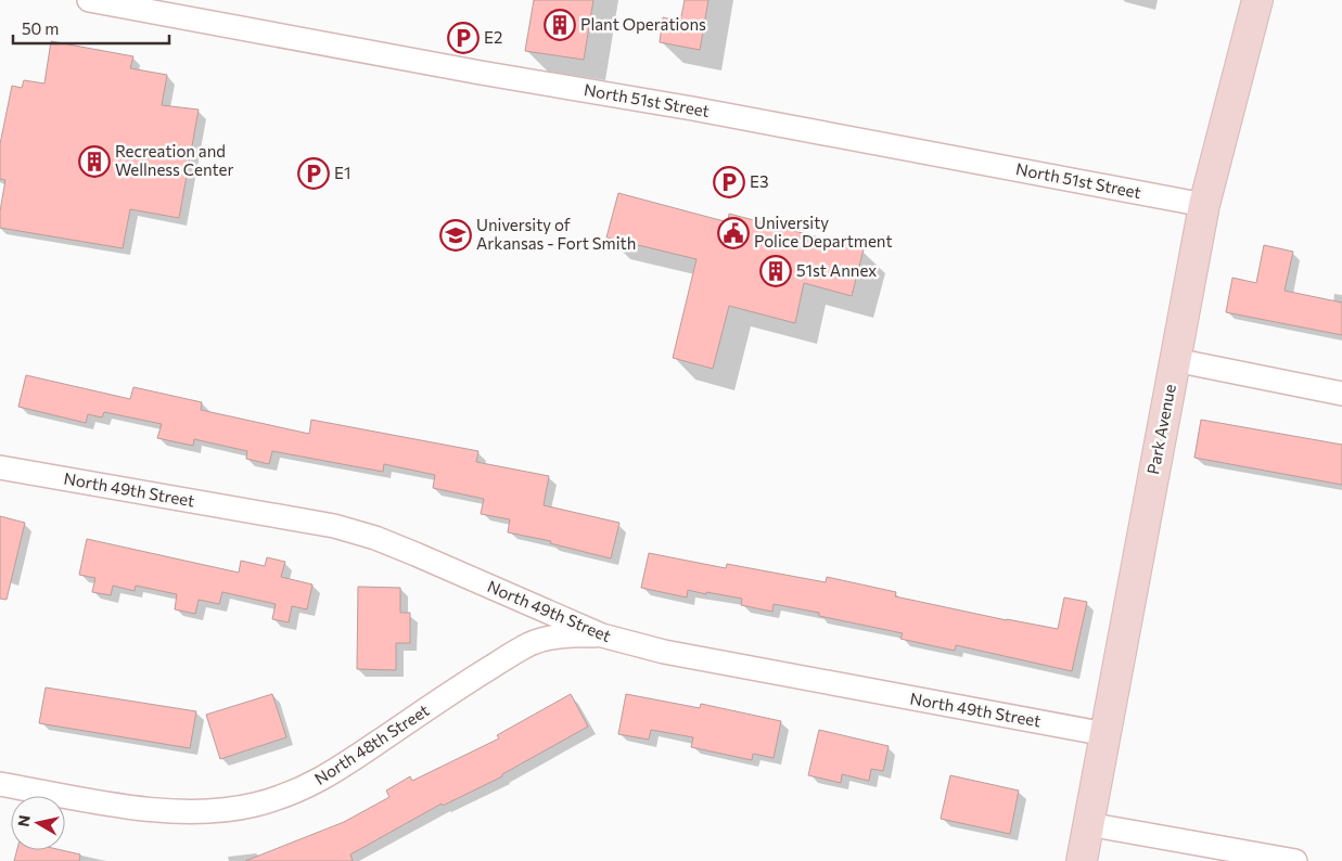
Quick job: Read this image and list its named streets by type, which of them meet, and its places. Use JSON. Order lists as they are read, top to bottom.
{
  "streets": {
    "street": [
      "North 51st Street",
      "Park Avenue",
      "North 49th Street",
      "North 48th Street"
    ]
  },
  "crossings": [
    ["North 51st Street", "Park Avenue"],
    ["Park Avenue", "North 49th Street"],
    ["North 49th Street", "North 48th Street"]
  ],
  "places": {
    "building": ["Plant Operations", "Recreation and Wellness Center", "51st Annex"],
    "parking": ["E2", "E1", "E3"],
    "public building": ["University Police Department"],
    "school or university": ["University of Arkansas - Fort Smith"]
  },
  "scale_bar": "50 m",
  "north": "left"
}
